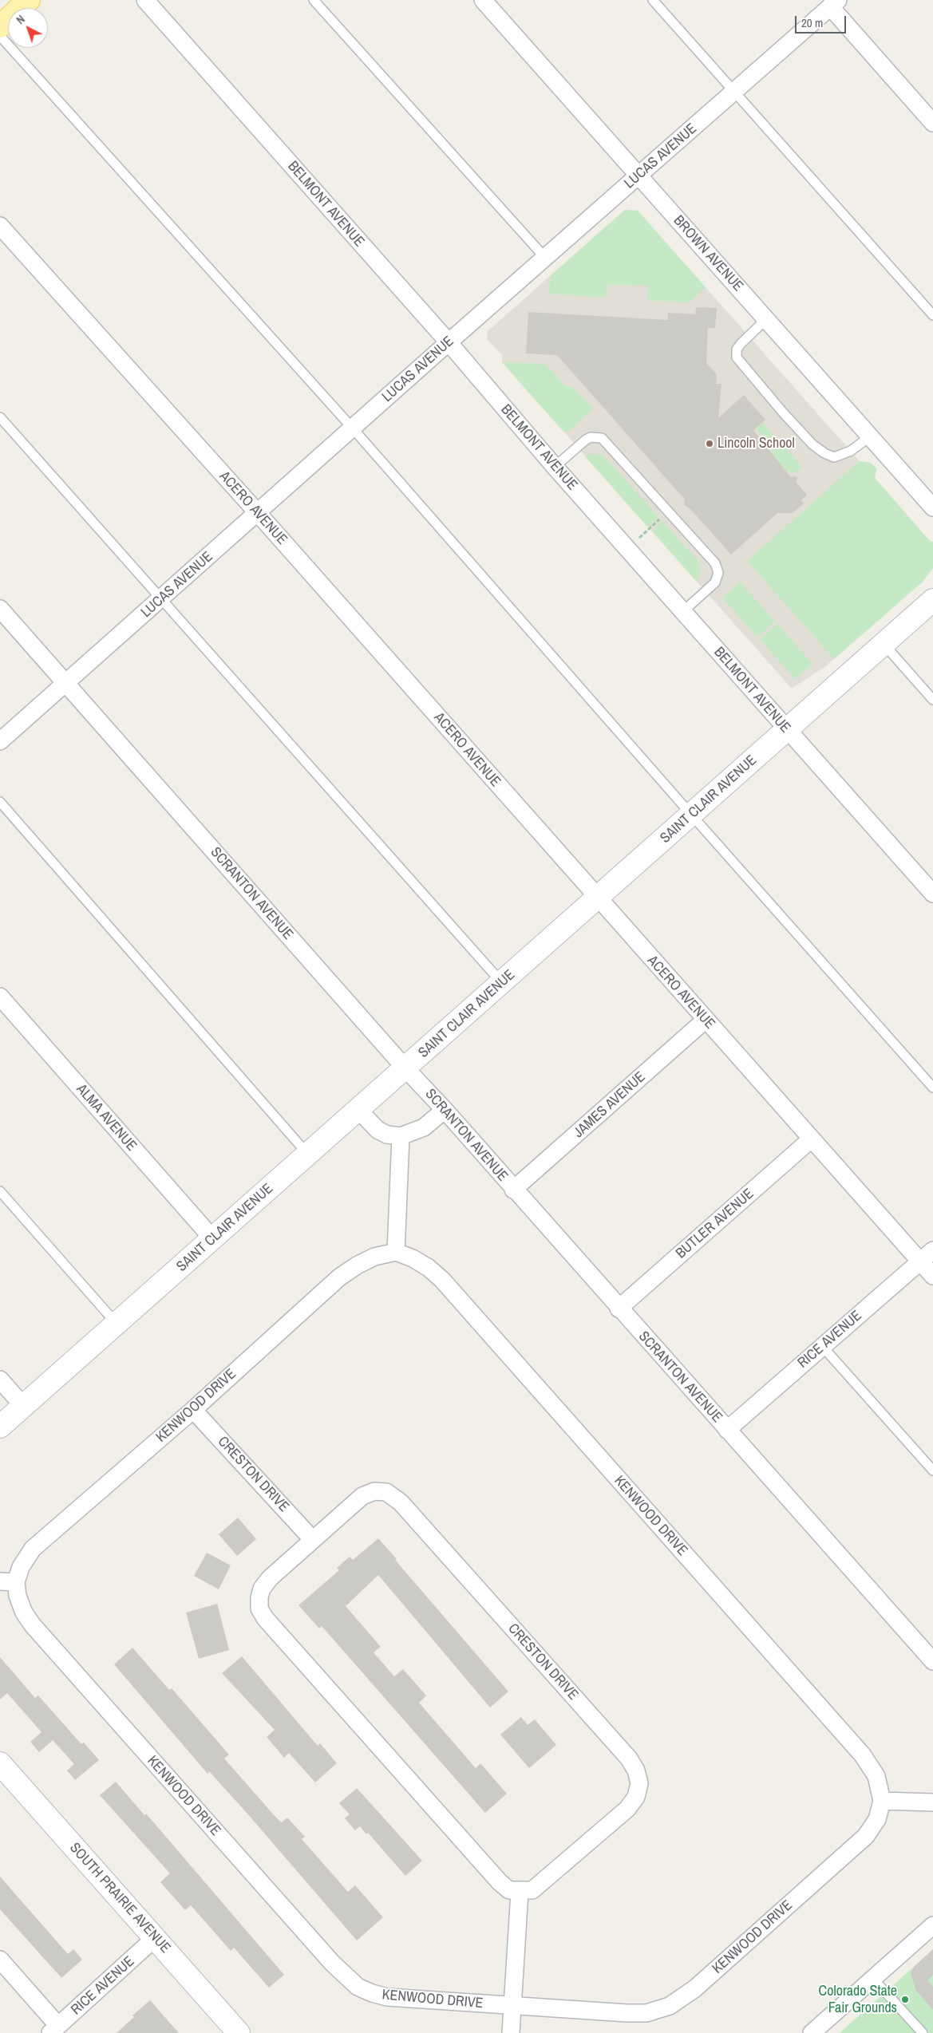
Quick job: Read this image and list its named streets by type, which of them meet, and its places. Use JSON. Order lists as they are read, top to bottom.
{
  "streets": {
    "street": [
      "LUCAS AVENUE",
      "BELMONT AVENUE",
      "BROWN AVENUE",
      "ACERO AVENUE",
      "SAINT CLAIR AVENUE",
      "SCRANTON AVENUE",
      "JAMES AVENUE",
      "ALMA AVENUE",
      "BUTLER AVENUE",
      "RICE AVENUE",
      "KENWOOD DRIVE",
      "CRESTON DRIVE",
      "SOUTH PRAIRIE AVENUE"
    ]
  },
  "crossings": [
    ["LUCAS AVENUE", "BELMONT AVENUE"],
    ["LUCAS AVENUE", "BROWN AVENUE"],
    ["LUCAS AVENUE", "ACERO AVENUE"],
    ["LUCAS AVENUE", "SCRANTON AVENUE"],
    ["BELMONT AVENUE", "SAINT CLAIR AVENUE"],
    ["ACERO AVENUE", "SAINT CLAIR AVENUE"],
    ["ACERO AVENUE", "JAMES AVENUE"],
    ["ACERO AVENUE", "BUTLER AVENUE"],
    ["ACERO AVENUE", "RICE AVENUE"],
    ["SAINT CLAIR AVENUE", "SCRANTON AVENUE"],
    ["SAINT CLAIR AVENUE", "ALMA AVENUE"],
    ["SCRANTON AVENUE", "JAMES AVENUE"],
    ["SCRANTON AVENUE", "BUTLER AVENUE"],
    ["SCRANTON AVENUE", "RICE AVENUE"],
    ["RICE AVENUE", "SOUTH PRAIRIE AVENUE"],
    ["KENWOOD DRIVE", "CRESTON DRIVE"]
  ],
  "places": ["Lincoln School", "Colorado State Fair Grounds"],
  "scale_bar": "20 m",
  "north": "top left"
}
